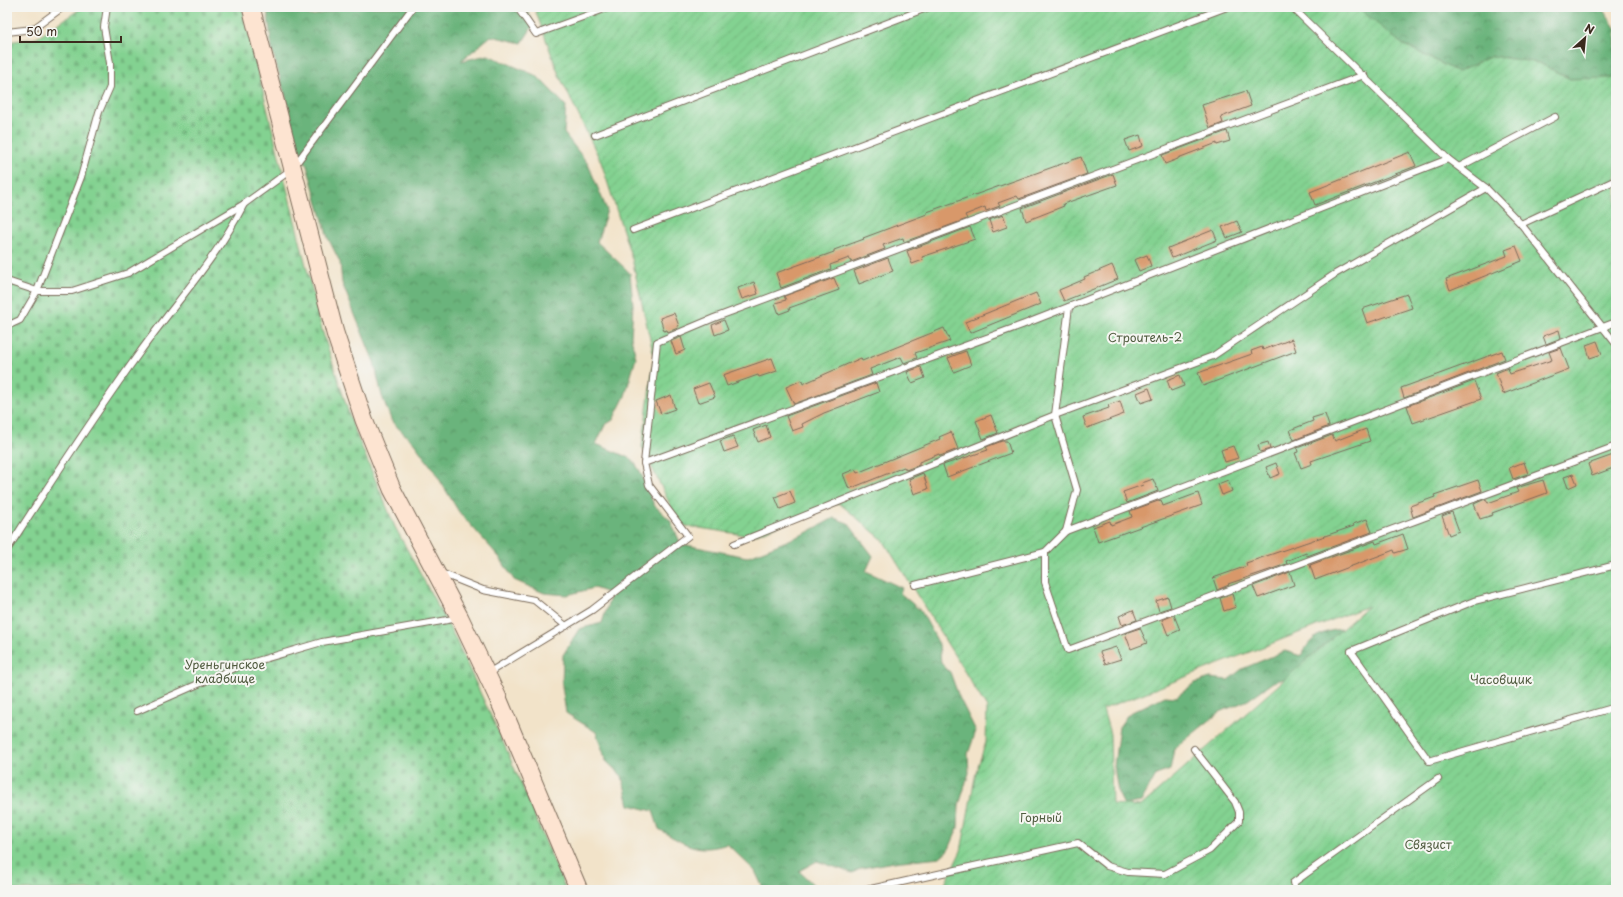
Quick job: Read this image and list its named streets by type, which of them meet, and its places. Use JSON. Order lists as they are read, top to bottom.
{
  "parks": [
    "Строитель-2",
    "Уреньгинское кладбище",
    "Часовщик",
    "Горный",
    "Связист"
  ],
  "scale_bar": "50 m",
  "north": "top right"
}
